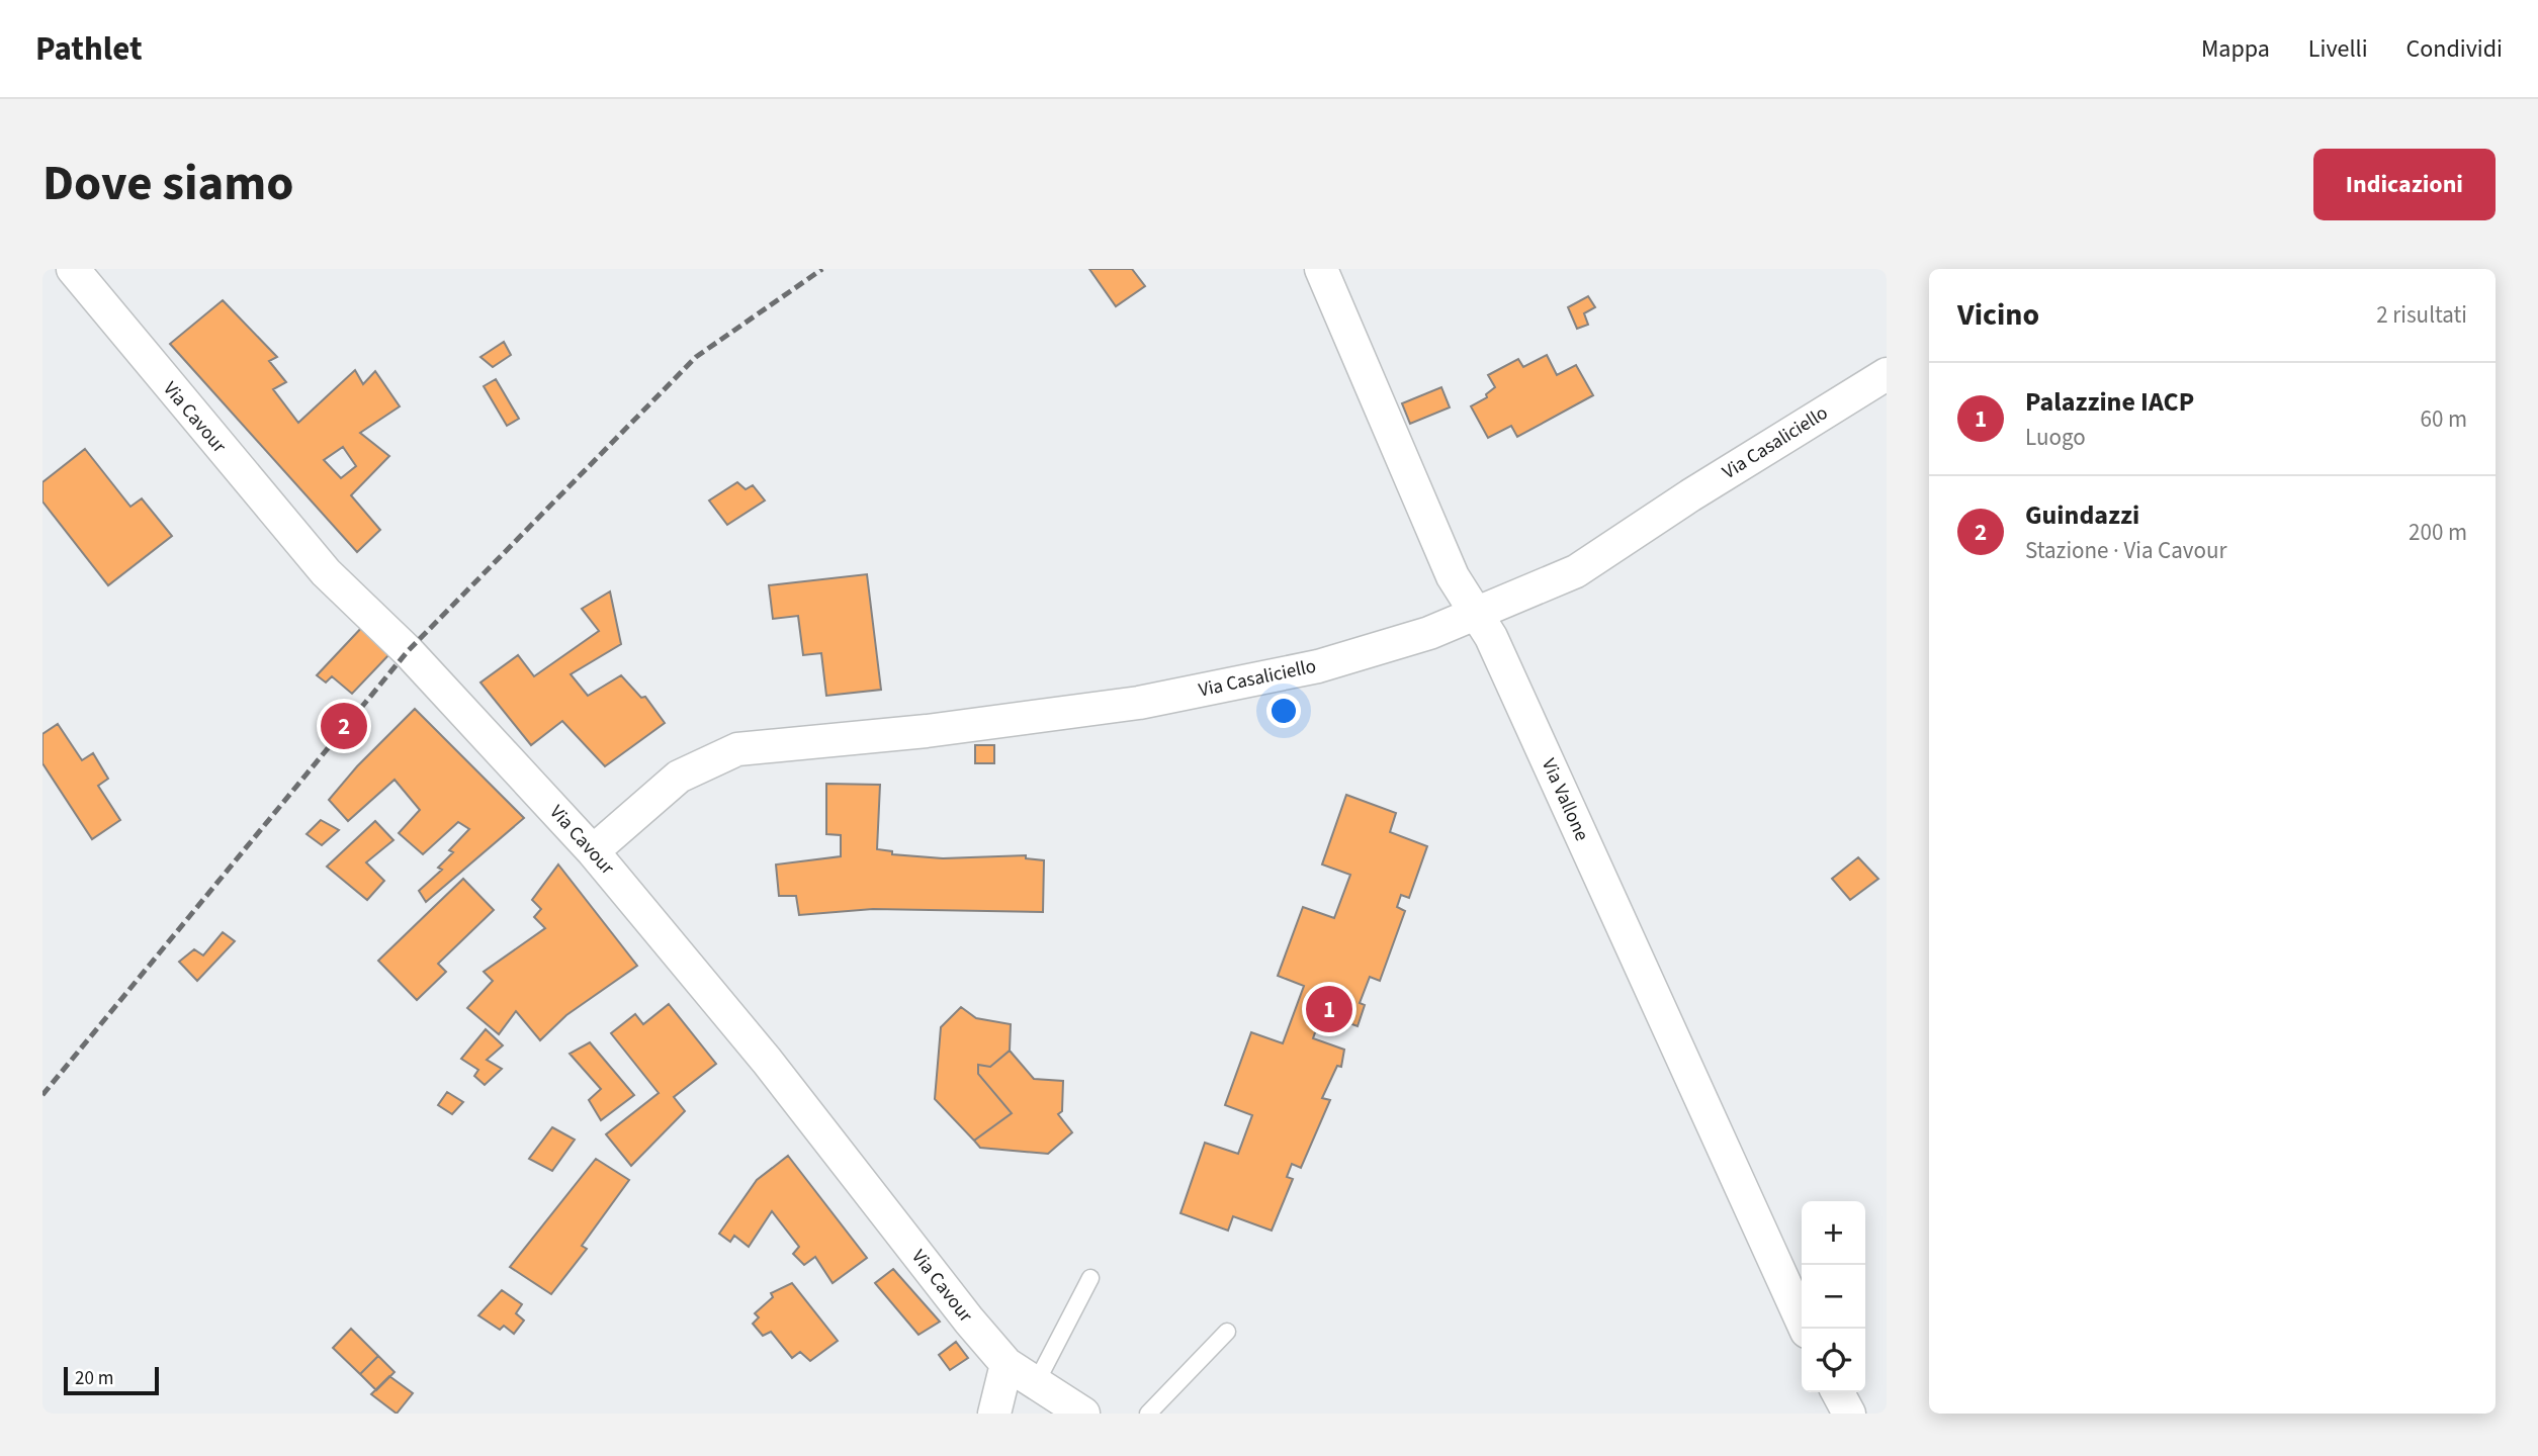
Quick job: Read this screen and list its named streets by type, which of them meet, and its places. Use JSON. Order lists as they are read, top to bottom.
{
  "streets": {
    "street": ["Via Cavour", "Via Casaliciello", "Via Vallone"]
  },
  "crossings": [
    ["Via Cavour", "Via Casaliciello"],
    ["Via Casaliciello", "Via Vallone"]
  ],
  "scale_bar": "20 m",
  "page": {
    "header": "Pathlet",
    "nav": ["Mappa", "Livelli", "Condividi"],
    "title": "Dove siamo",
    "buttons": "Indicazioni",
    "heading": ["Vicino", "2 risultati"],
    "list": [
      {
        "mark": "1",
        "name": "Palazzine IACP",
        "note": "Luogo",
        "value": "60 m"
      },
      {
        "mark": "2",
        "name": "Guindazzi",
        "note": "Stazione · Via Cavour",
        "value": "200 m"
      }
    ],
    "pins": ["2", "1"],
    "map_buttons": ["+", "−"],
    "scale": "20 m"
  }
}
